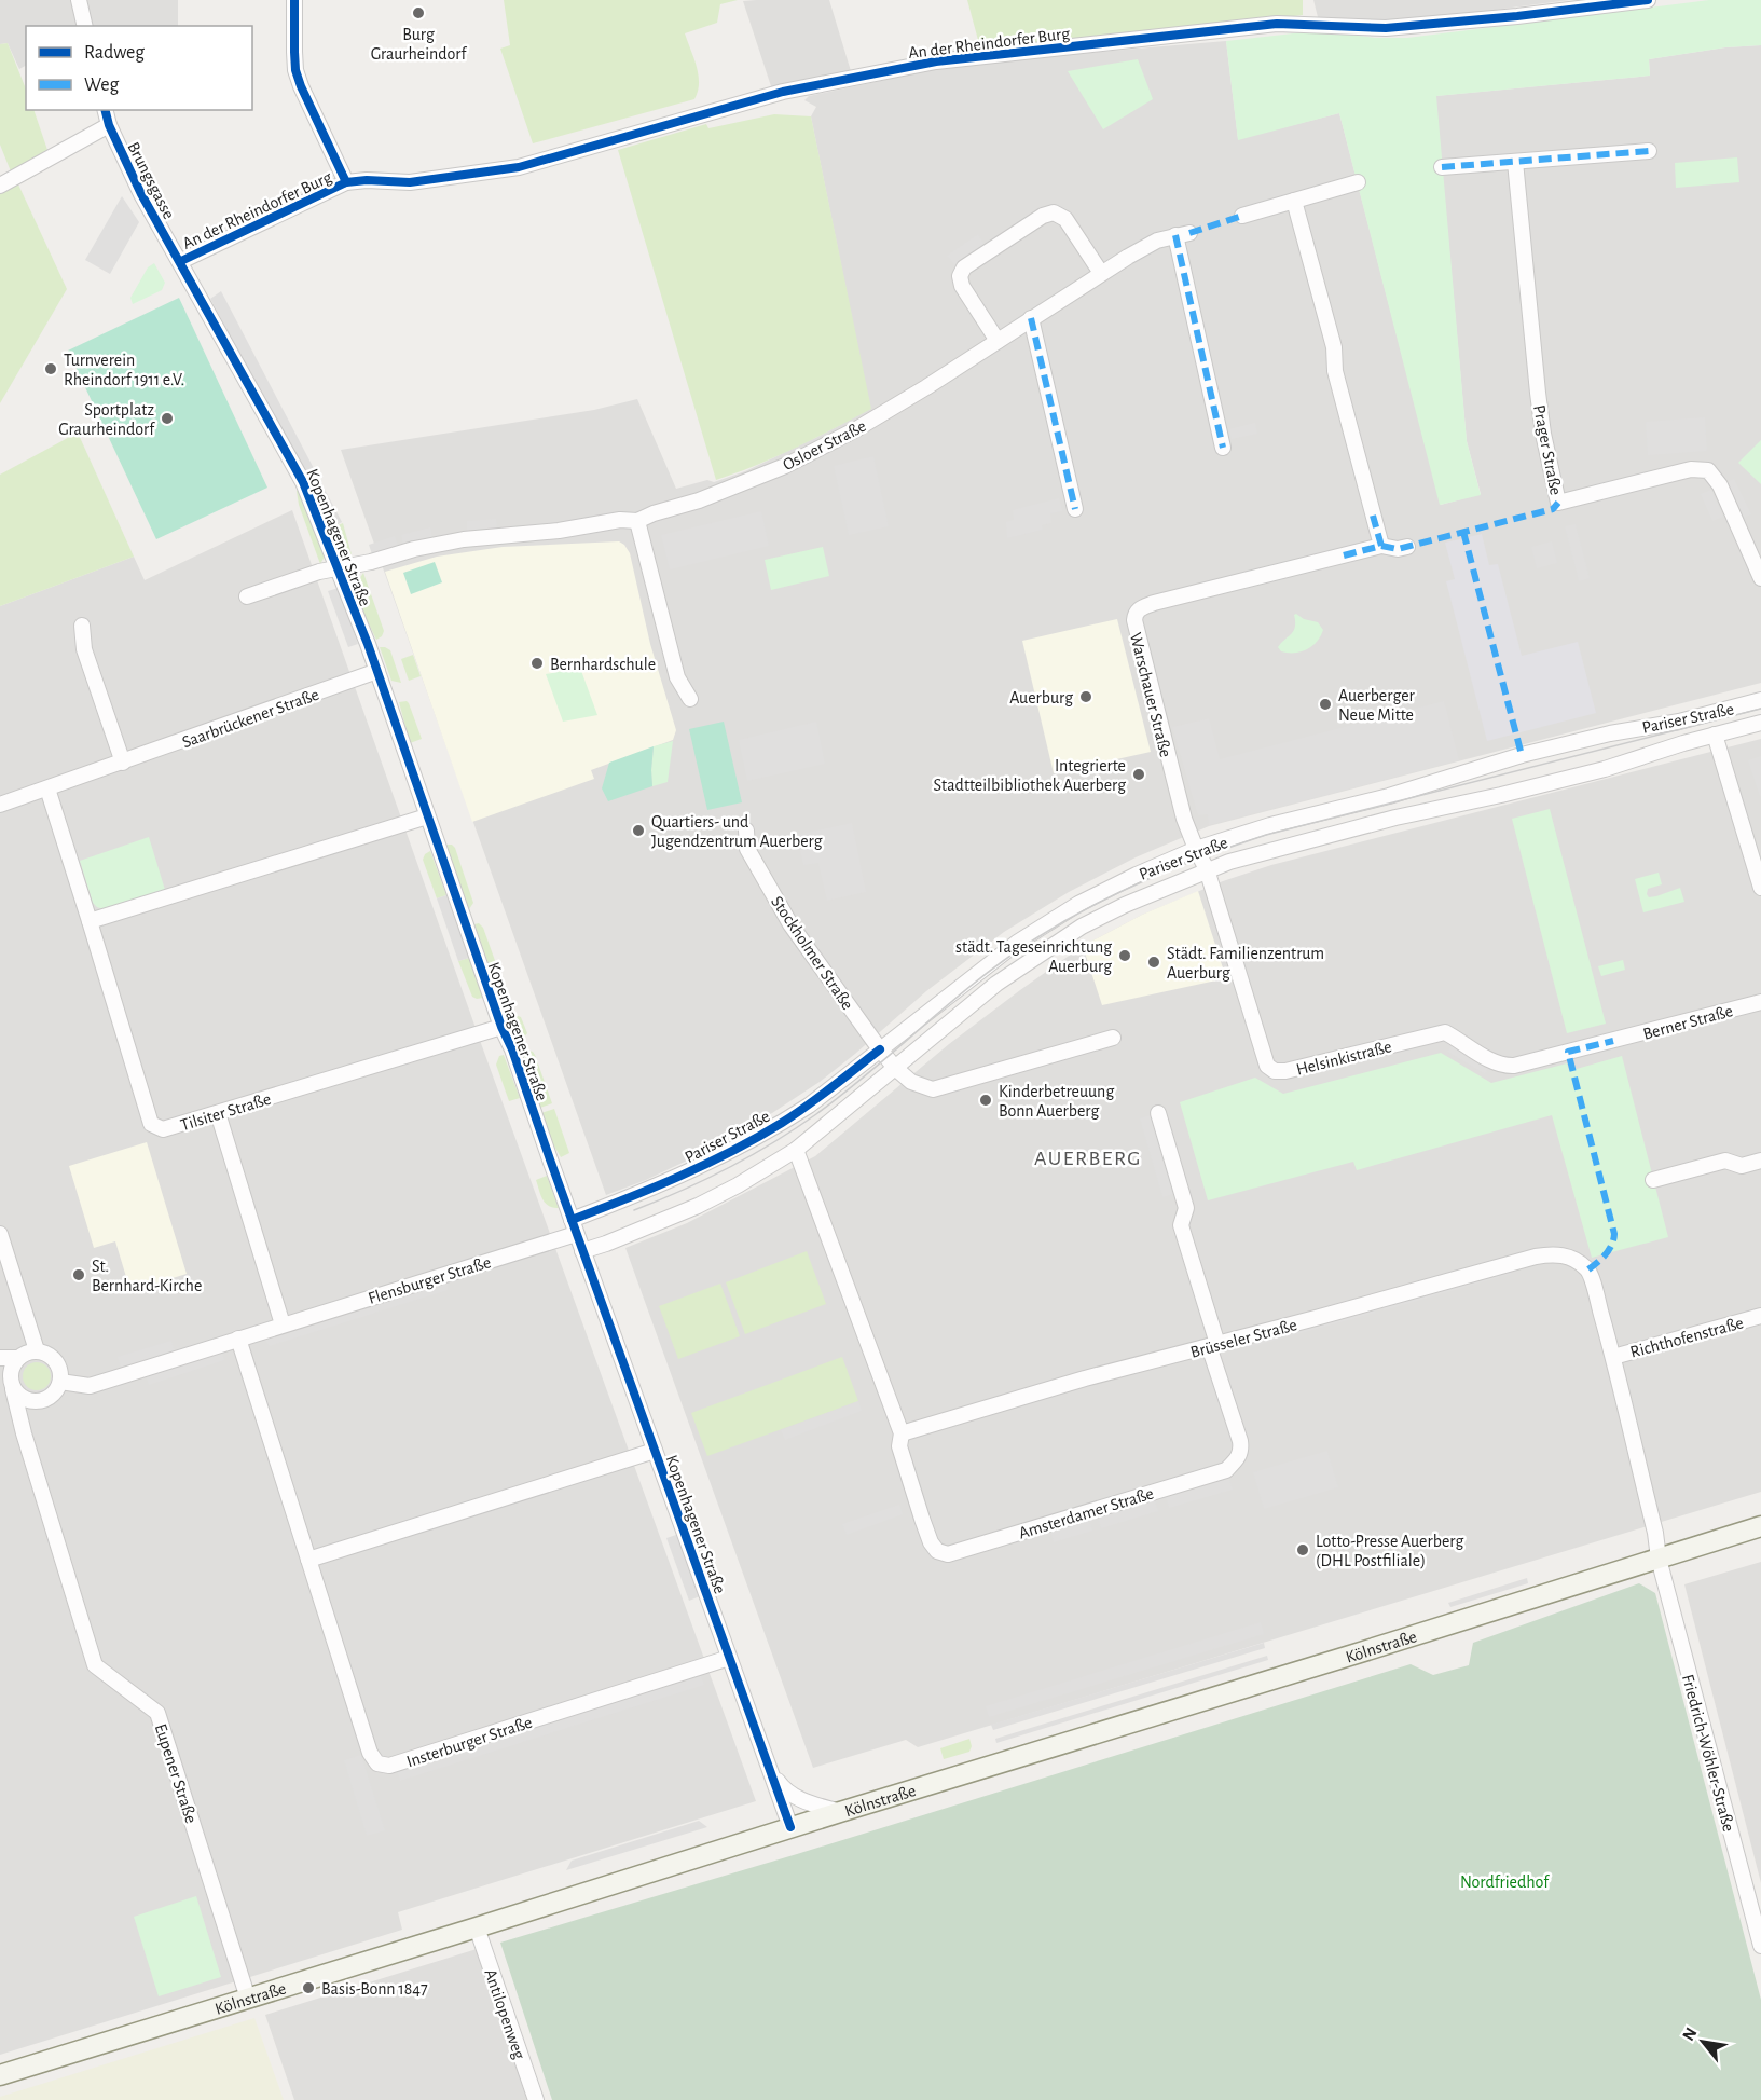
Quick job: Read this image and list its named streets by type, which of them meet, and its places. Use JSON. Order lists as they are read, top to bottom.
{
  "streets": {
    "main road": ["Kölnstraße"],
    "street": [
      "An der Rheindorfer Burg",
      "Brungsgasse",
      "Osloer Straße",
      "Prager Straße",
      "Kopenhagener Straße",
      "Warschauer Straße",
      "Saarbrückener Straße",
      "Pariser Straße",
      "Stockholmer Straße",
      "Berner Straße",
      "Helsinkistraße",
      "Tilsiter Straße",
      "Flensburger Straße",
      "Richthofenstraße",
      "Brüsseler Straße",
      "Amsterdamer Straße",
      "Insterburger Straße",
      "Friedrich-Wöhler-Straße",
      "Eupener Straße",
      "Antilopenweg"
    ]
  },
  "crossings": [
    ["An der Rheindorfer Burg", "Brungsgasse"],
    ["An der Rheindorfer Burg", "Kopenhagener Straße"],
    ["Brungsgasse", "Kopenhagener Straße"],
    ["Osloer Straße", "Kopenhagener Straße"],
    ["Kopenhagener Straße", "Saarbrückener Straße"],
    ["Kopenhagener Straße", "Pariser Straße"],
    ["Kopenhagener Straße", "Tilsiter Straße"],
    ["Kopenhagener Straße", "Flensburger Straße"],
    ["Kopenhagener Straße", "Kölnstraße"],
    ["Kopenhagener Straße", "Insterburger Straße"],
    ["Warschauer Straße", "Pariser Straße"],
    ["Warschauer Straße", "Helsinkistraße"],
    ["Saarbrückener Straße", "Tilsiter Straße"],
    ["Pariser Straße", "Stockholmer Straße"],
    ["Pariser Straße", "Helsinkistraße"],
    ["Pariser Straße", "Flensburger Straße"],
    ["Berner Straße", "Helsinkistraße"],
    ["Flensburger Straße", "Insterburger Straße"],
    ["Flensburger Straße", "Eupener Straße"],
    ["Richthofenstraße", "Brüsseler Straße"],
    ["Brüsseler Straße", "Amsterdamer Straße"],
    ["Brüsseler Straße", "Kölnstraße"],
    ["Brüsseler Straße", "Friedrich-Wöhler-Straße"],
    ["Kölnstraße", "Friedrich-Wöhler-Straße"],
    ["Kölnstraße", "Eupener Straße"],
    ["Kölnstraße", "Antilopenweg"]
  ],
  "districts": ["AUERBERG"],
  "parks": ["Nordfriedhof"],
  "places": [
    "Burg Graurheindorf",
    "Turnverein Rheindorf 1911 e.V.",
    "Sportplatz Graurheindorf",
    "Bernhardschule",
    "Auerburg",
    "Auerberger Neue Mitte",
    "Integrierte Stadtteilbibliothek Auerberg",
    "Quartiers- und Jugendzentrum Auerberg",
    "städt. Tageseinrichtung Auerburg",
    "Städt. Familienzentrum Auerburg",
    "Kinderbetreuung Bonn Auerberg",
    "St. Bernhard-Kirche",
    "Lotto-Presse Auerberg (DHL Postfiliale)",
    "Basis-Bonn 1847"
  ],
  "legend": ["Radweg", "Weg"],
  "north": "top left"
}
